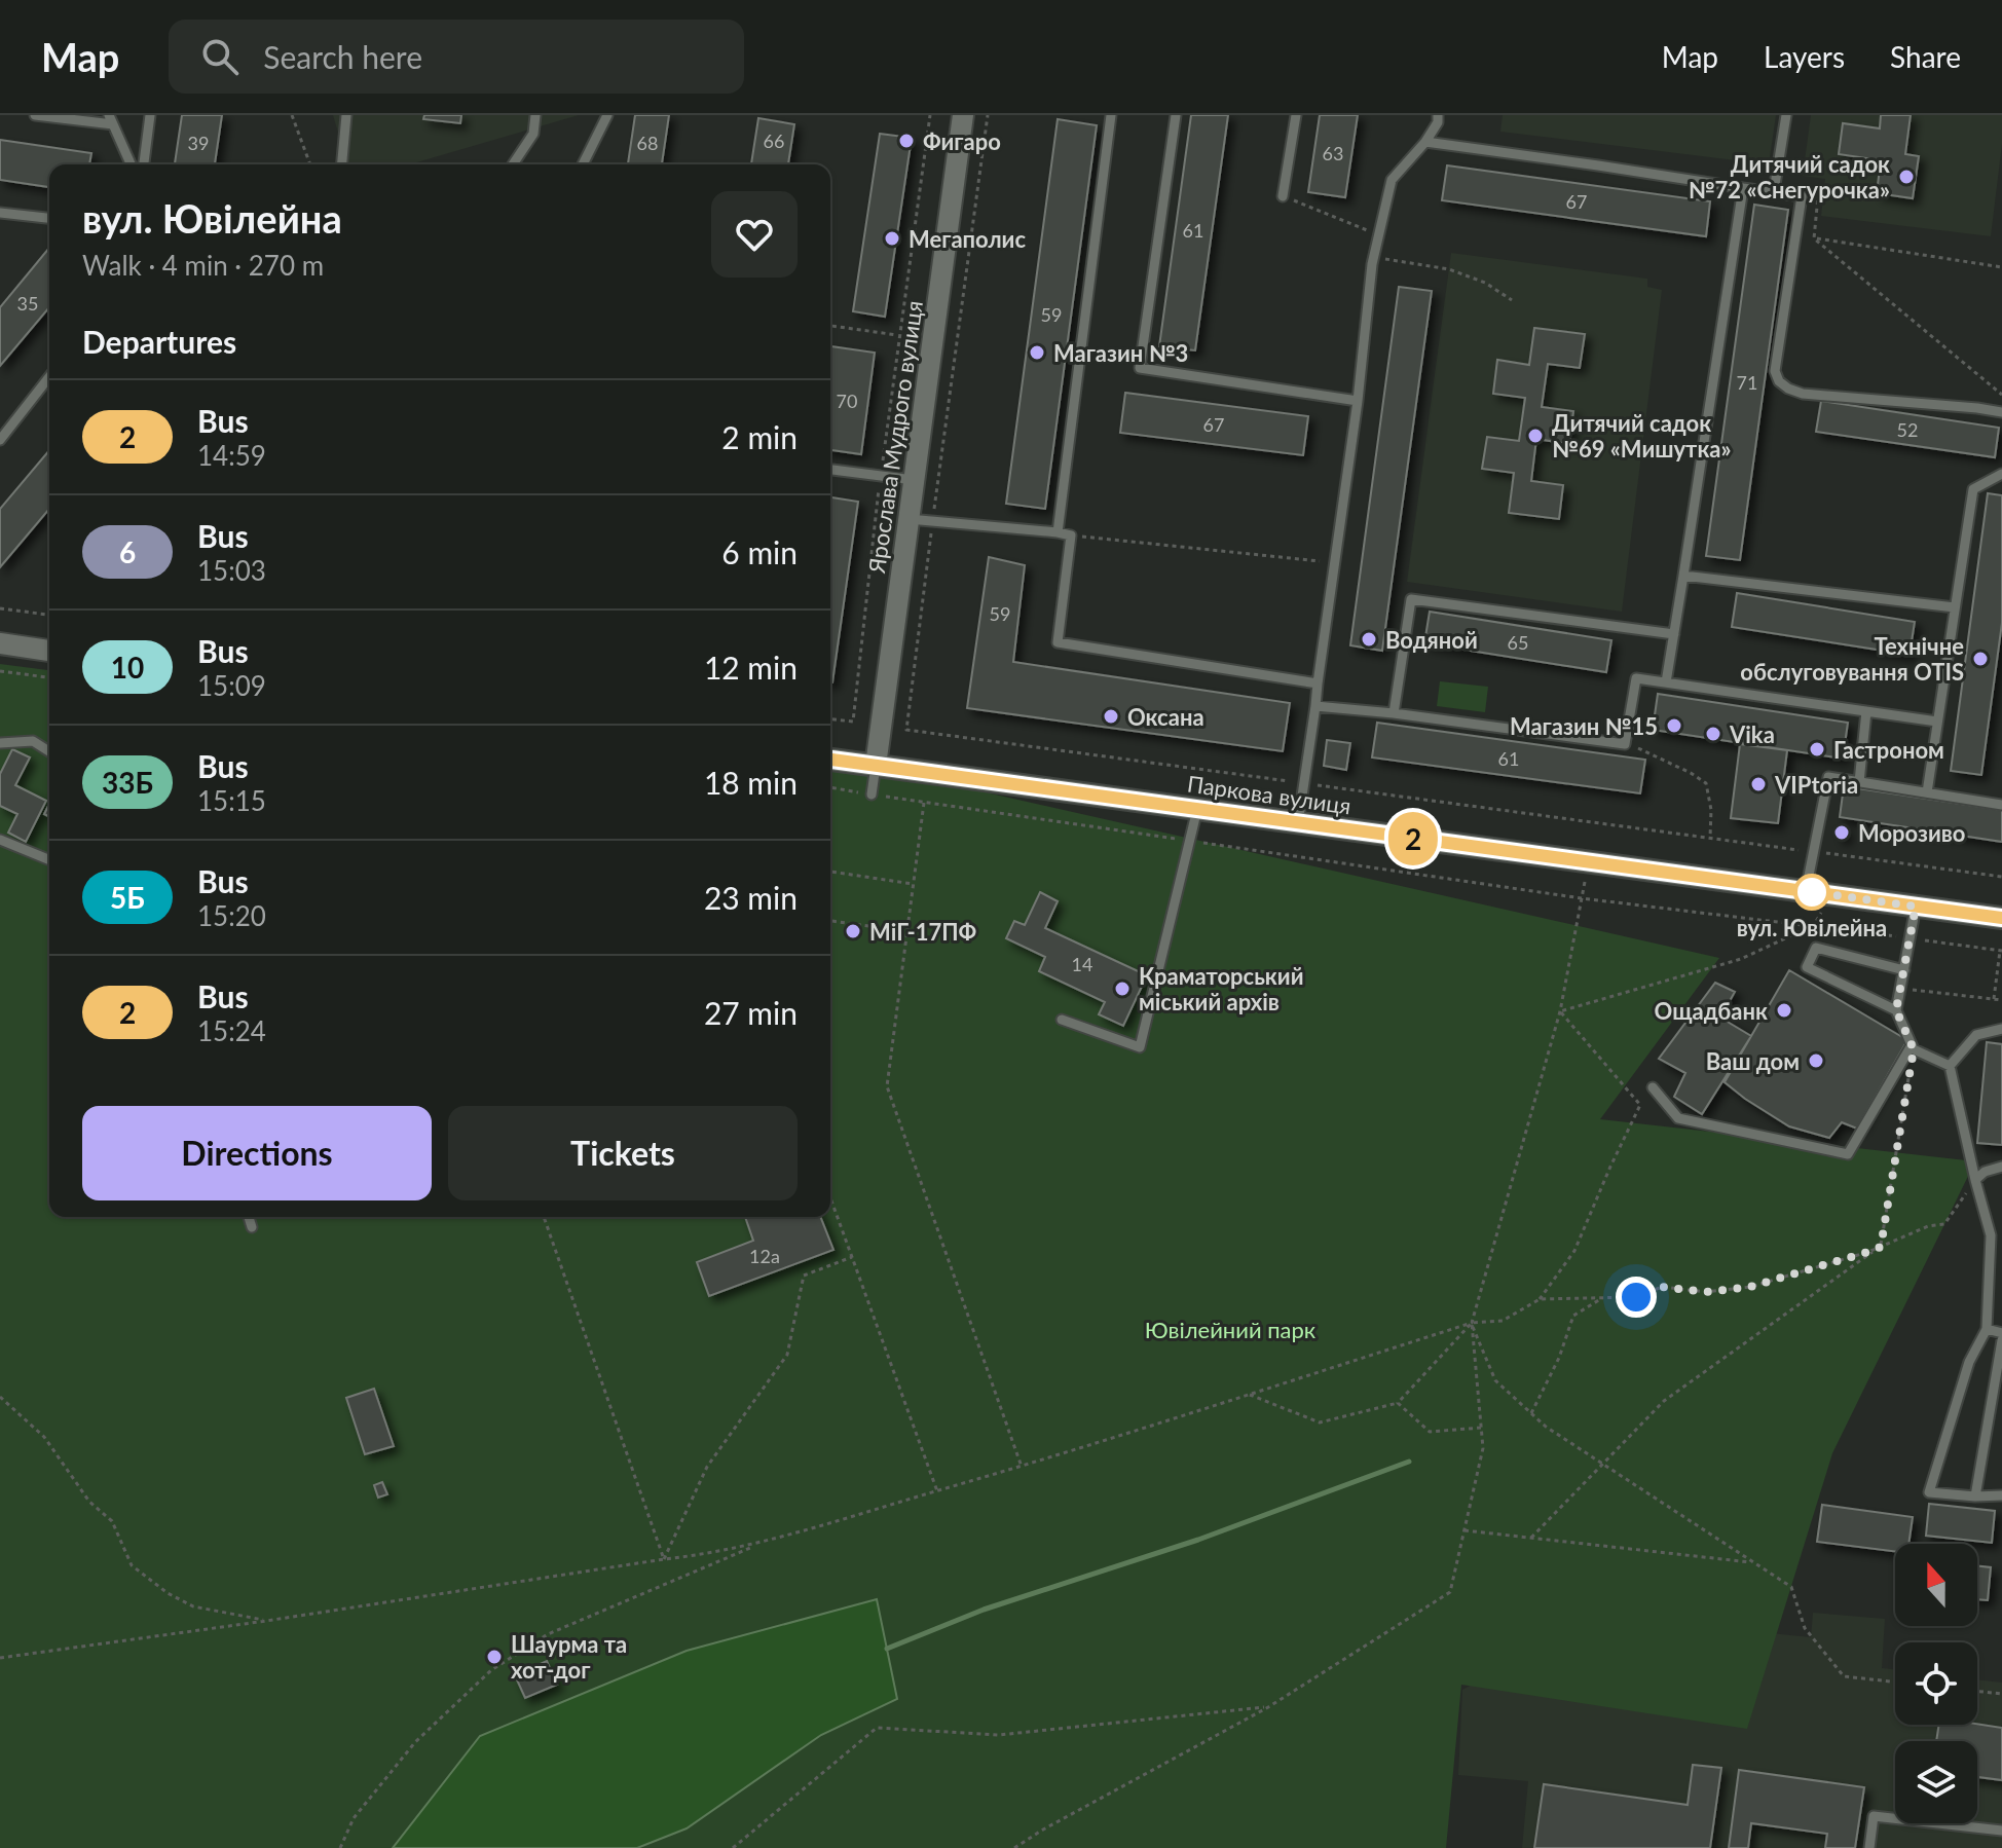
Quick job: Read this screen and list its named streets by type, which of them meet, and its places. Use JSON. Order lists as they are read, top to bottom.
{
  "streets": {
    "street": ["Ярослава Мудрого вулиця", "Паркова вулиця"]
  },
  "crossings": [
    ["Ярослава Мудрого вулиця", "Паркова вулиця"]
  ],
  "parks": ["Ювілейний парк"],
  "places": [
    "Фигаро",
    "Дитячий садок №72 «Снегурочка»",
    "Мегаполис",
    "Магазин №3",
    "Дитячий садок №69 «Мишутка»",
    "Водяной",
    "Технічне обслуговування OTIS",
    "Оксана",
    "Магазин №15",
    "Vika",
    "Гастроном",
    "VIPtoria",
    "Морозиво",
    "вул. Ювілейна",
    "МіГ-17ПФ",
    "Краматорський міський архів",
    "Ощадбанк",
    "Ваш дом",
    "Шаурма та хот-дог"
  ],
  "lines": ["bus line 2"],
  "house_numbers": [
    "66",
    "39",
    "68",
    "63",
    "67",
    "61",
    "35",
    "59",
    "71",
    "70",
    "67",
    "52",
    "59",
    "65",
    "61",
    "14",
    "12а"
  ],
  "north": "top",
  "page": {
    "header": "Map",
    "search": "Search here",
    "nav": ["Map", "Layers", "Share"],
    "on_map": "2",
    "heading": [
      ["вул. Ювілейна", "Walk · 4 min · 270 m"],
      "Departures"
    ],
    "list": [
      {
        "mark": "2",
        "name": "Bus",
        "note": "14:59",
        "value": "2 min"
      },
      {
        "mark": "6",
        "name": "Bus",
        "note": "15:03",
        "value": "6 min"
      },
      {
        "mark": "10",
        "name": "Bus",
        "note": "15:09",
        "value": "12 min"
      },
      {
        "mark": "33Б",
        "name": "Bus",
        "note": "15:15",
        "value": "18 min"
      },
      {
        "mark": "5Б",
        "name": "Bus",
        "note": "15:20",
        "value": "23 min"
      },
      {
        "mark": "2",
        "name": "Bus",
        "note": "15:24",
        "value": "27 min"
      }
    ],
    "buttons": ["Directions", "Tickets"]
  }
}
